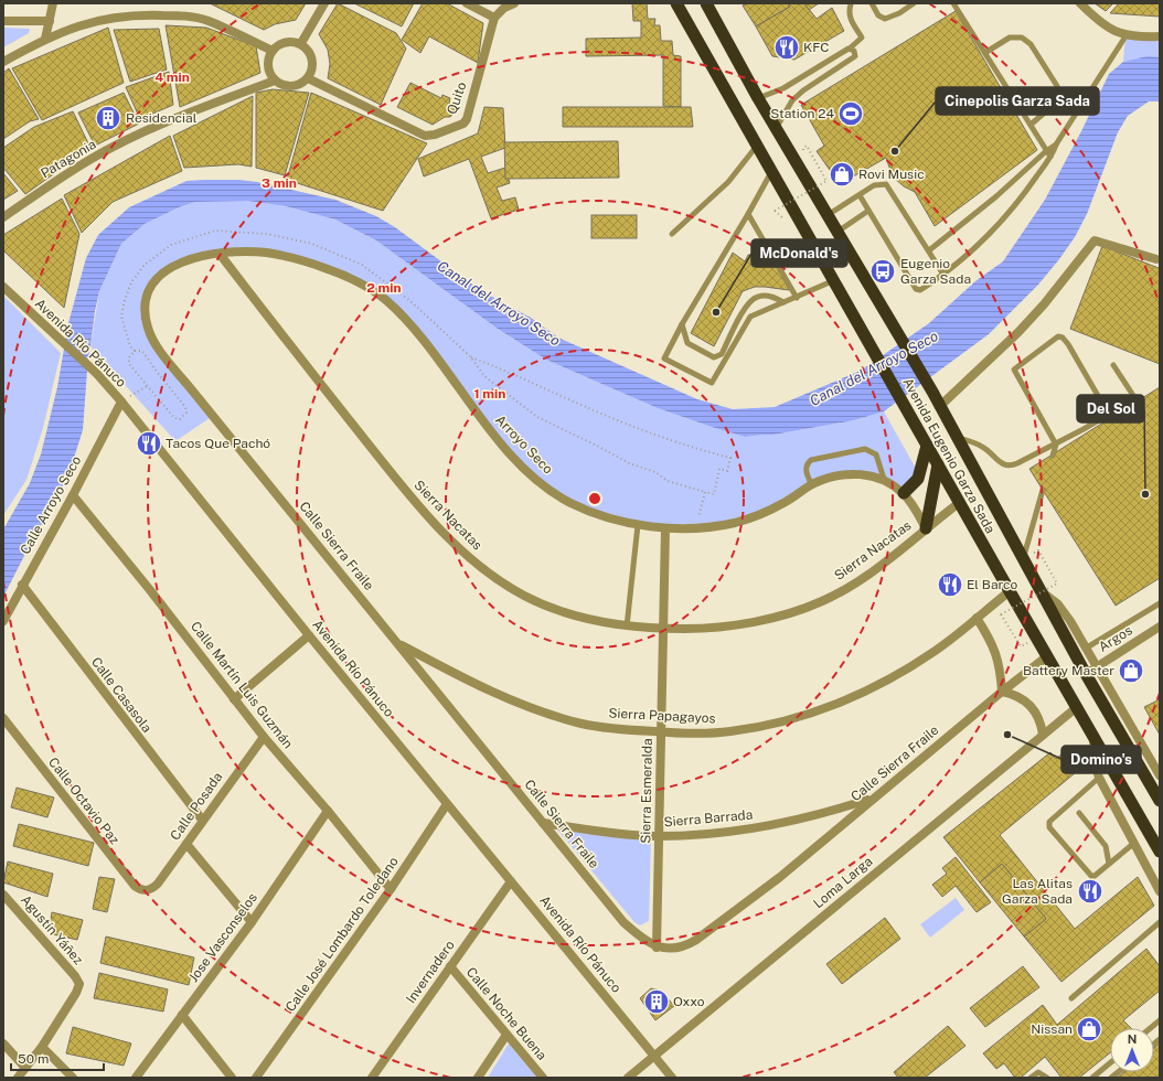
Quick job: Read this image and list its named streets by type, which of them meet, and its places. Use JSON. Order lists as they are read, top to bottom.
{
  "streets": {
    "highway": ["Avenida Eugenio Garza Sada"],
    "street": [
      "Quito",
      "Patagonia",
      "Avenida Río Pánuco",
      "Arroyo Seco",
      "Calle Arroyo Seco",
      "Sierra Nacatas",
      "Calle Sierra Fraile",
      "Argos",
      "Calle Martín Luis Guzmán",
      "Calle Casasola",
      "Sierra Papagayos",
      "Sierra Esmeralda",
      "Calle Octavio Paz",
      "Calle Posada",
      "Sierra Barrada",
      "Loma Larga",
      "Agustín Yáñez",
      "Calle José Lombardo Toledano",
      "Jose Vasconselos",
      "Invernadero",
      "Calle Noche Buena"
    ]
  },
  "crossings": [
    ["Quito", "Patagonia"],
    ["Avenida Río Pánuco", "Calle Arroyo Seco"],
    ["Avenida Río Pánuco", "Loma Larga"],
    ["Avenida Río Pánuco", "Calle José Lombardo Toledano"],
    ["Avenida Río Pánuco", "Invernadero"],
    ["Arroyo Seco", "Sierra Nacatas"],
    ["Arroyo Seco", "Calle Sierra Fraile"],
    ["Arroyo Seco", "Sierra Esmeralda"],
    ["Avenida Eugenio Garza Sada", "Sierra Nacatas"],
    ["Avenida Eugenio Garza Sada", "Calle Sierra Fraile"],
    ["Avenida Eugenio Garza Sada", "Argos"],
    ["Avenida Eugenio Garza Sada", "Sierra Papagayos"],
    ["Avenida Eugenio Garza Sada", "Loma Larga"],
    ["Calle Arroyo Seco", "Calle Martín Luis Guzmán"],
    ["Calle Arroyo Seco", "Calle Casasola"],
    ["Sierra Nacatas", "Sierra Esmeralda"],
    ["Calle Sierra Fraile", "Sierra Papagayos"],
    ["Calle Sierra Fraile", "Sierra Esmeralda"],
    ["Calle Sierra Fraile", "Sierra Barrada"],
    ["Calle Martín Luis Guzmán", "Calle Posada"],
    ["Calle Martín Luis Guzmán", "Calle José Lombardo Toledano"],
    ["Calle Martín Luis Guzmán", "Jose Vasconselos"],
    ["Calle Casasola", "Calle Posada"],
    ["Sierra Papagayos", "Sierra Esmeralda"],
    ["Sierra Esmeralda", "Sierra Barrada"],
    ["Calle Octavio Paz", "Calle Posada"],
    ["Invernadero", "Calle Noche Buena"]
  ],
  "water": ["Canal del Arroyo Seco"],
  "places": {
    "restaurant": [
      "KFC",
      "Tacos Que Pachó",
      "El Barco",
      "Las Alitas Garza Sada"
    ],
    "sports": ["Station 24"],
    "building": ["Residencial", "Oxxo"],
    "other": [
      "Cinepolis Garza Sada",
      "McDonald's",
      "Del Sol",
      "Domino's"
    ],
    "shop": ["Rovi Music", "Battery Master", "Nissan"],
    "bus stop": ["Eugenio Garza Sada"]
  },
  "scale_bar": "50 m",
  "north": "top",
  "rings": [
    "4 min",
    "3 min",
    "2 min",
    "1 min"
  ]
}
